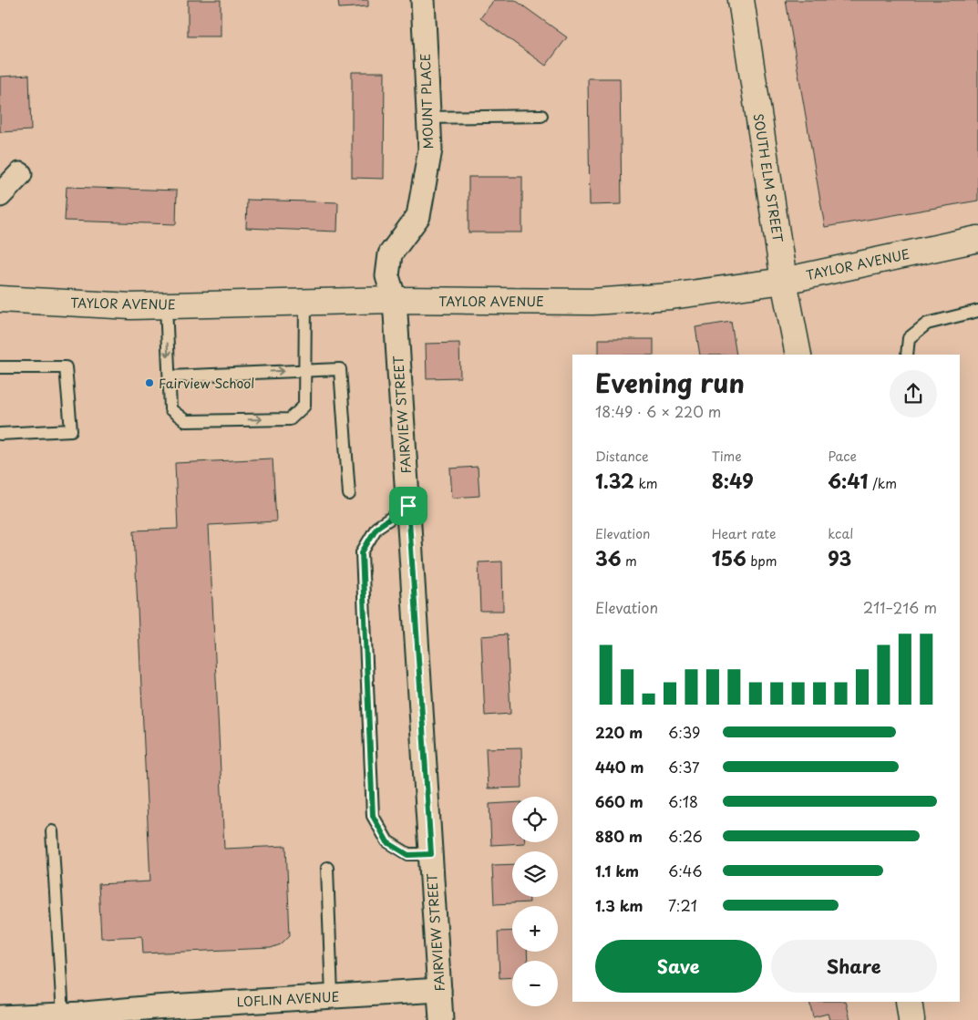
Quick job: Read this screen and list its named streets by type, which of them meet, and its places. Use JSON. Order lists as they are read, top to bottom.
{
  "streets": {
    "street": [
      "MOUNT PLACE",
      "SOUTH ELM STREET",
      "TAYLOR AVENUE",
      "FAIRVIEW STREET",
      "LOFLIN AVENUE"
    ]
  },
  "crossings": [
    ["MOUNT PLACE", "TAYLOR AVENUE"],
    ["MOUNT PLACE", "FAIRVIEW STREET"],
    ["SOUTH ELM STREET", "TAYLOR AVENUE"],
    ["TAYLOR AVENUE", "FAIRVIEW STREET"],
    ["FAIRVIEW STREET", "LOFLIN AVENUE"]
  ],
  "places": ["Fairview School"],
  "page": {
    "heading": ["Evening run", "18:49 · 6 × 220 m"],
    "stats": [
      ["Distance", "1.32 km"],
      ["Time", "8:49"],
      ["Pace", "6:41 /km"],
      ["Elevation", "36 m"],
      ["Heart rate", "156 bpm"],
      ["kcal", "93"]
    ],
    "chart": ["Elevation", "211–216 m"],
    "list": [
      {
        "name": "220 m",
        "note": "6:39"
      },
      {
        "name": "440 m",
        "note": "6:37"
      },
      {
        "name": "660 m",
        "note": "6:18"
      },
      {
        "name": "880 m",
        "note": "6:26"
      },
      {
        "name": "1.1 km",
        "note": "6:46"
      },
      {
        "name": "1.3 km",
        "note": "7:21"
      }
    ],
    "map_buttons": ["+", "−"],
    "buttons": ["Save", "Share"]
  }
}
